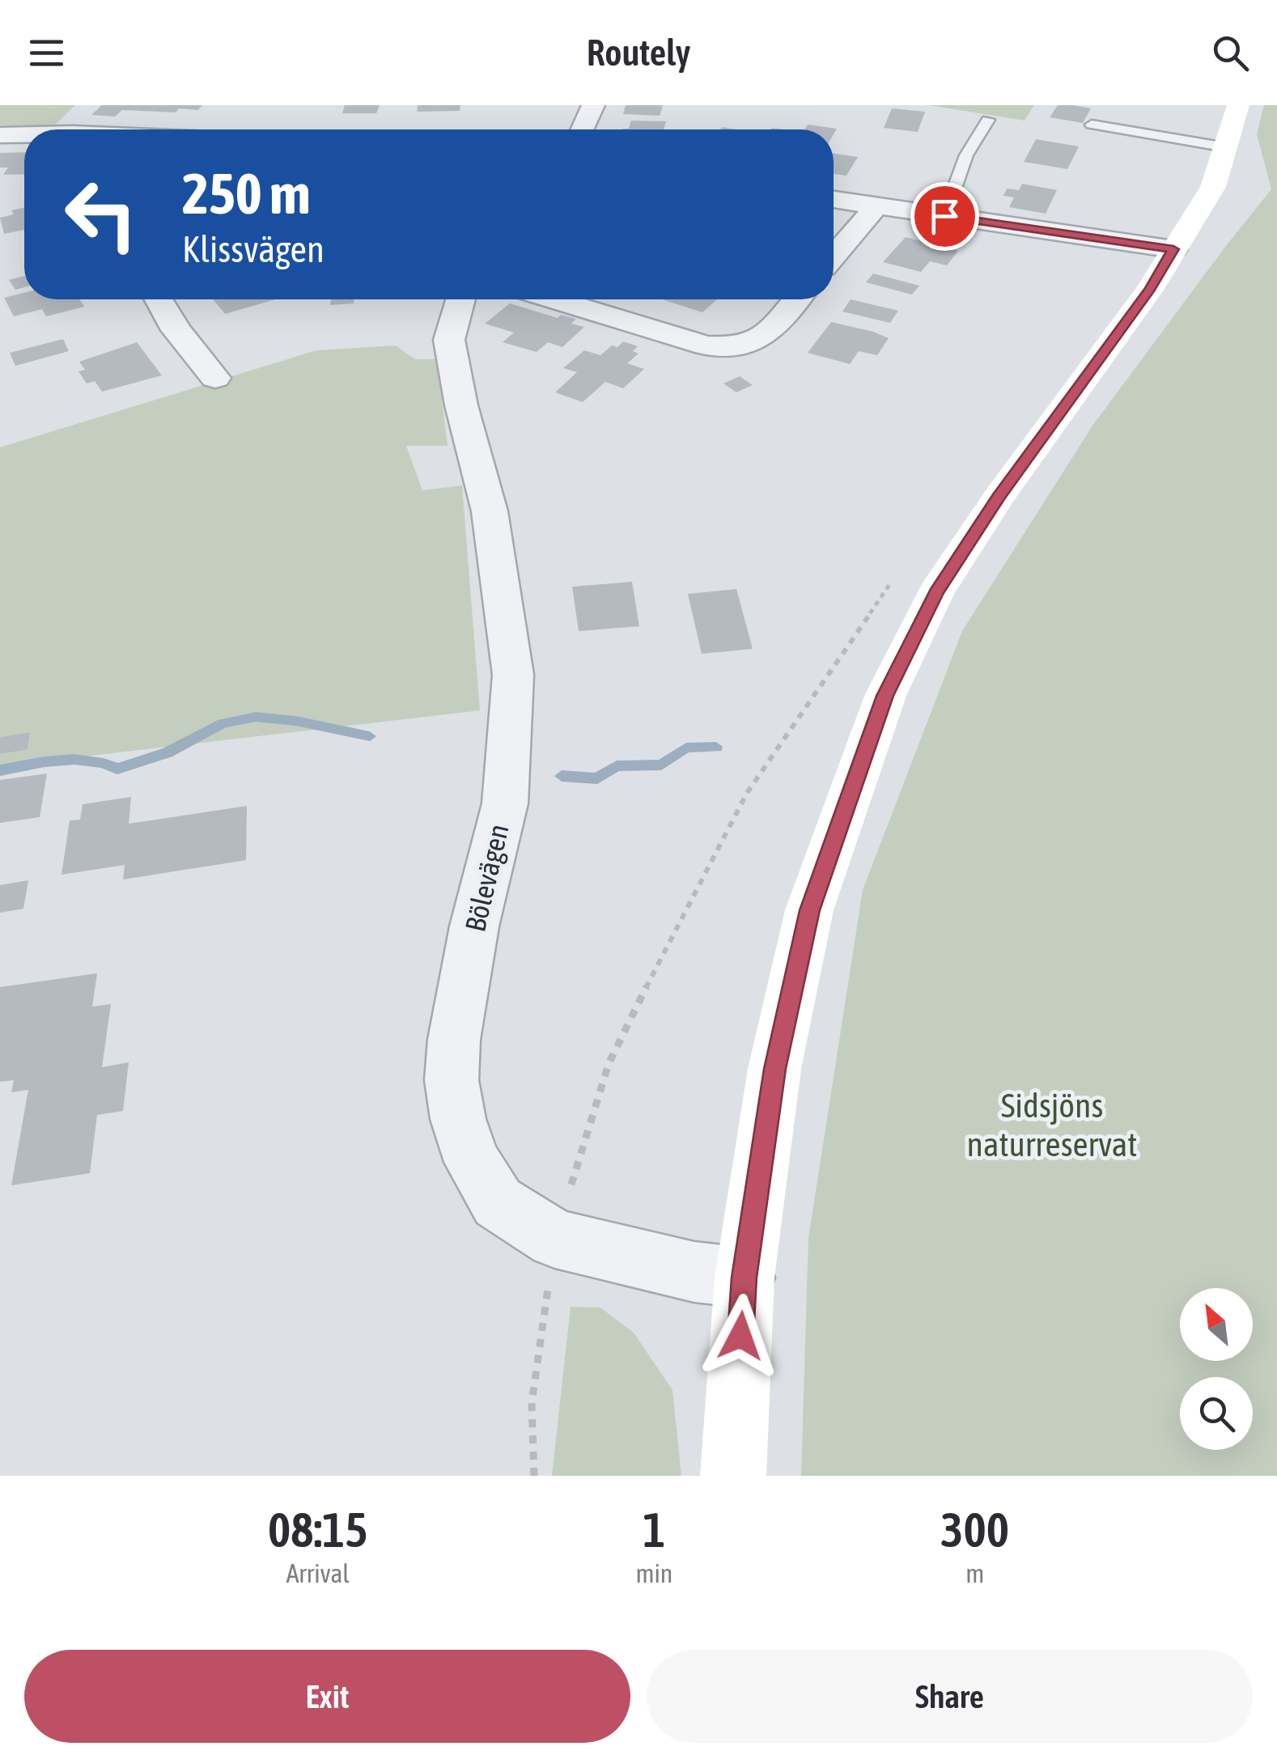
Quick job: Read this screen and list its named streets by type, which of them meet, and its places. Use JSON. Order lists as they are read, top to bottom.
{
  "streets": {
    "street": ["Bölevägen"]
  },
  "parks": ["Sidsjöns naturreservat"],
  "north": "top left",
  "page": {
    "header": "Routely",
    "turn": ["250 m", "Klissvägen"],
    "eta": [
      "08:15",
      "Arrival",
      "1",
      "min",
      "300",
      "m"
    ],
    "buttons": ["Exit", "Share"]
  }
}
